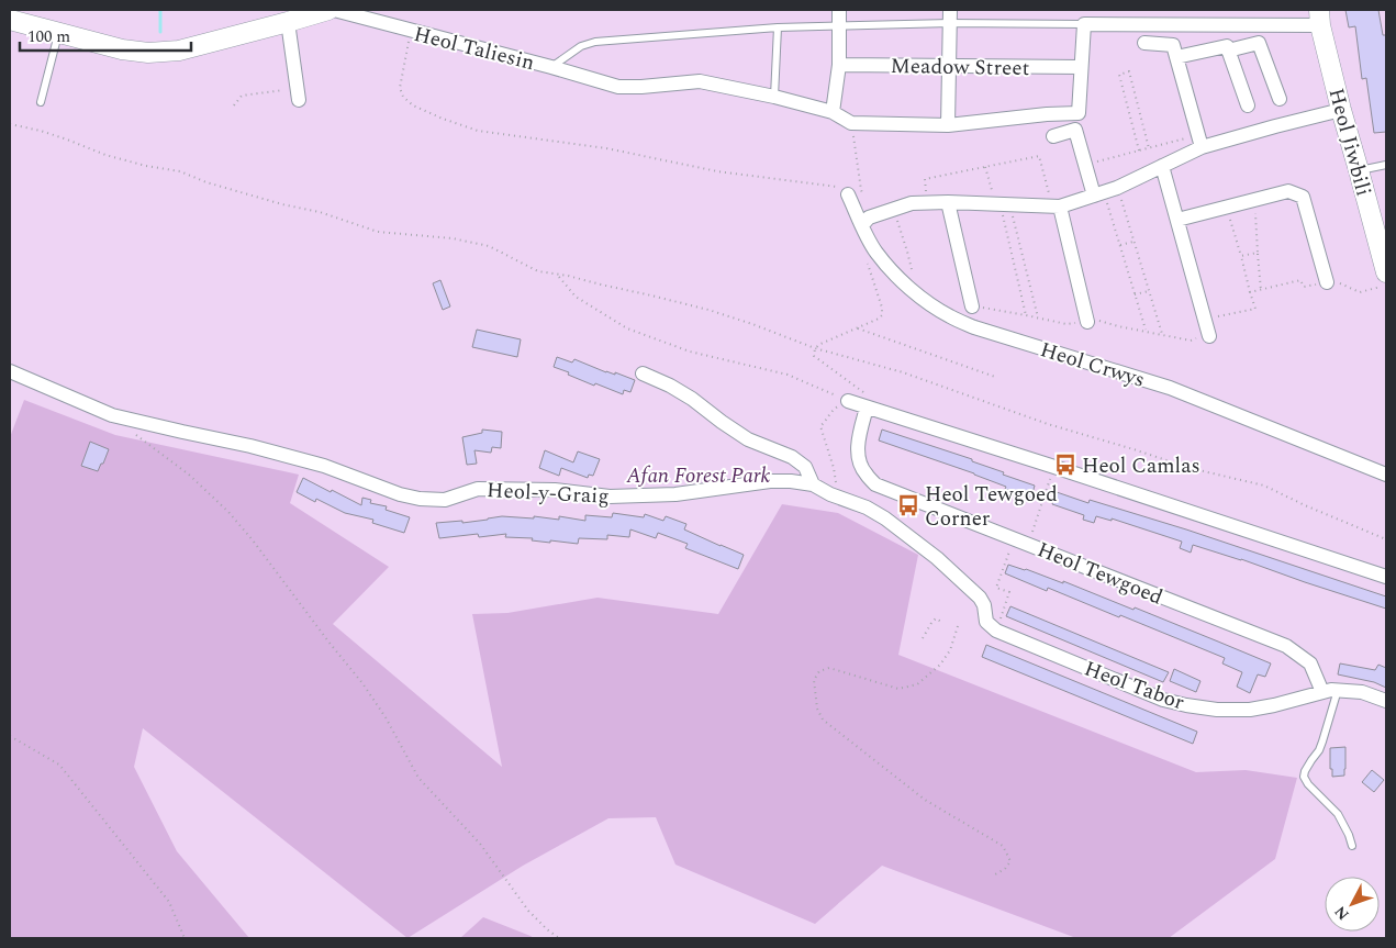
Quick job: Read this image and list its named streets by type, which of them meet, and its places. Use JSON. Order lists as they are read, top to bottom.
{
  "streets": {
    "main road": ["Heol Jiwbili"],
    "street": [
      "Heol Taliesin",
      "Meadow Street",
      "Heol Crwys",
      "Heol-y-Graig",
      "Heol Tewgoed",
      "Heol Tabor"
    ]
  },
  "crossings": [
    ["Heol-y-Graig", "Heol Tabor"],
    ["Heol Tewgoed", "Heol Tabor"]
  ],
  "parks": ["Afan Forest Park"],
  "places": {
    "bus stop": ["Heol Camlas", "Heol Tewgoed Corner"]
  },
  "scale_bar": "100 m",
  "north": "bottom left"
}
